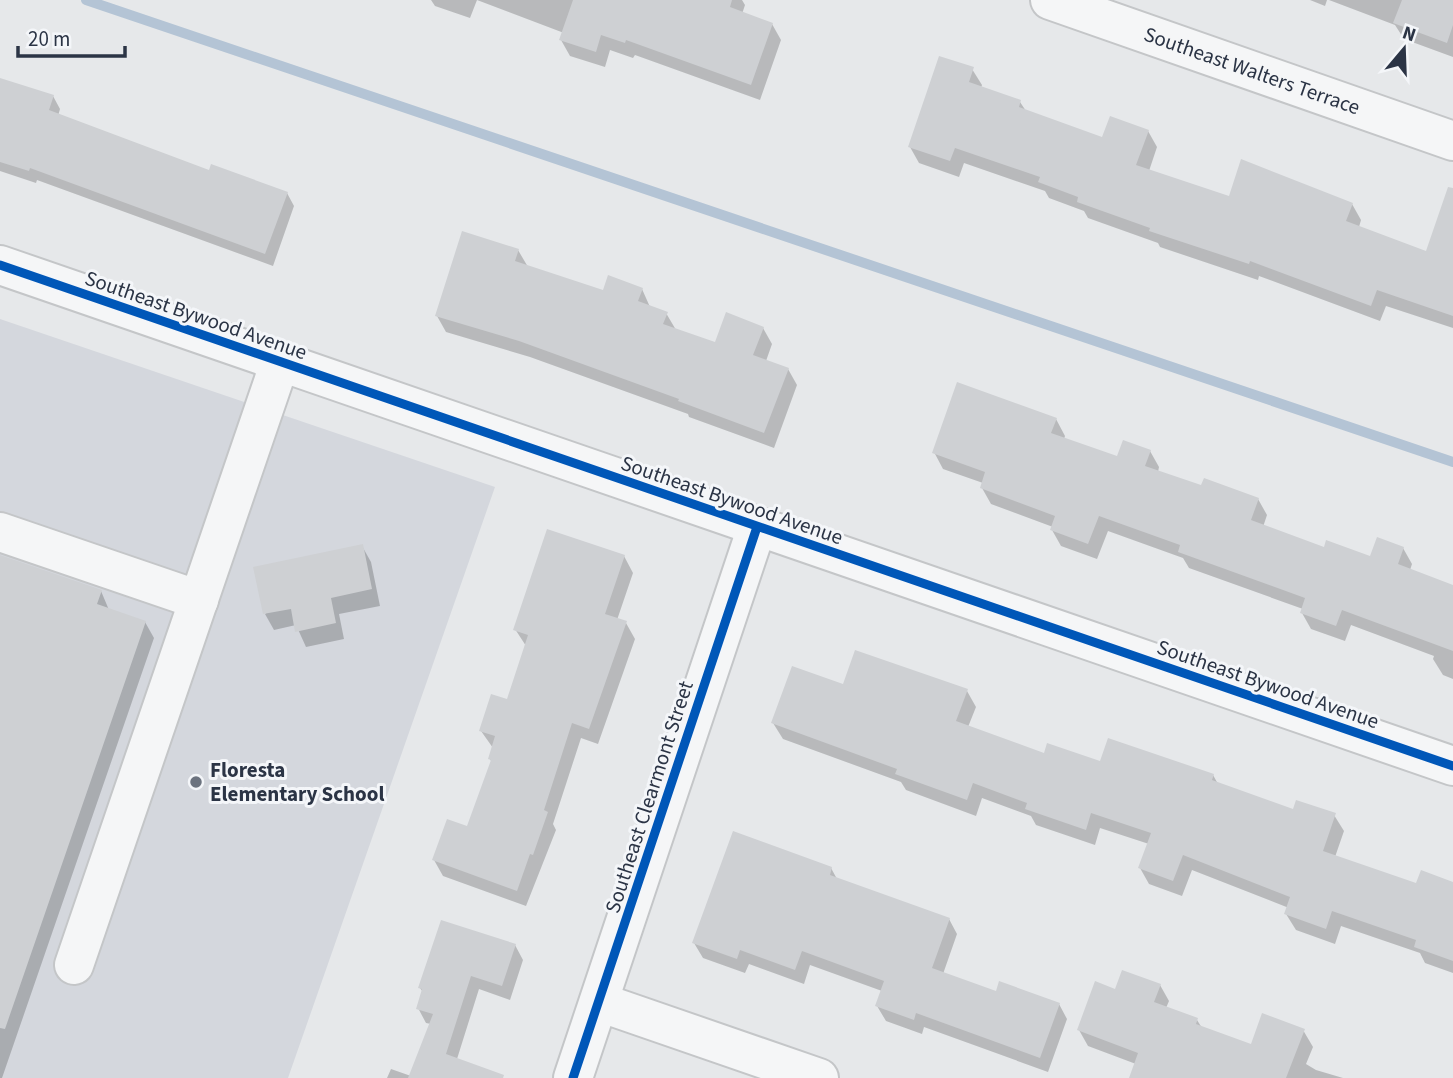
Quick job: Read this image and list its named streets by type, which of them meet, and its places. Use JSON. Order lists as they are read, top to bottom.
{
  "streets": {
    "street": ["Southeast Walters Terrace", "Southeast Bywood Avenue", "Southeast Clearmont Street"]
  },
  "crossings": [
    ["Southeast Bywood Avenue", "Southeast Clearmont Street"]
  ],
  "places": ["Floresta Elementary School"],
  "scale_bar": "20 m",
  "north": "top"
}
